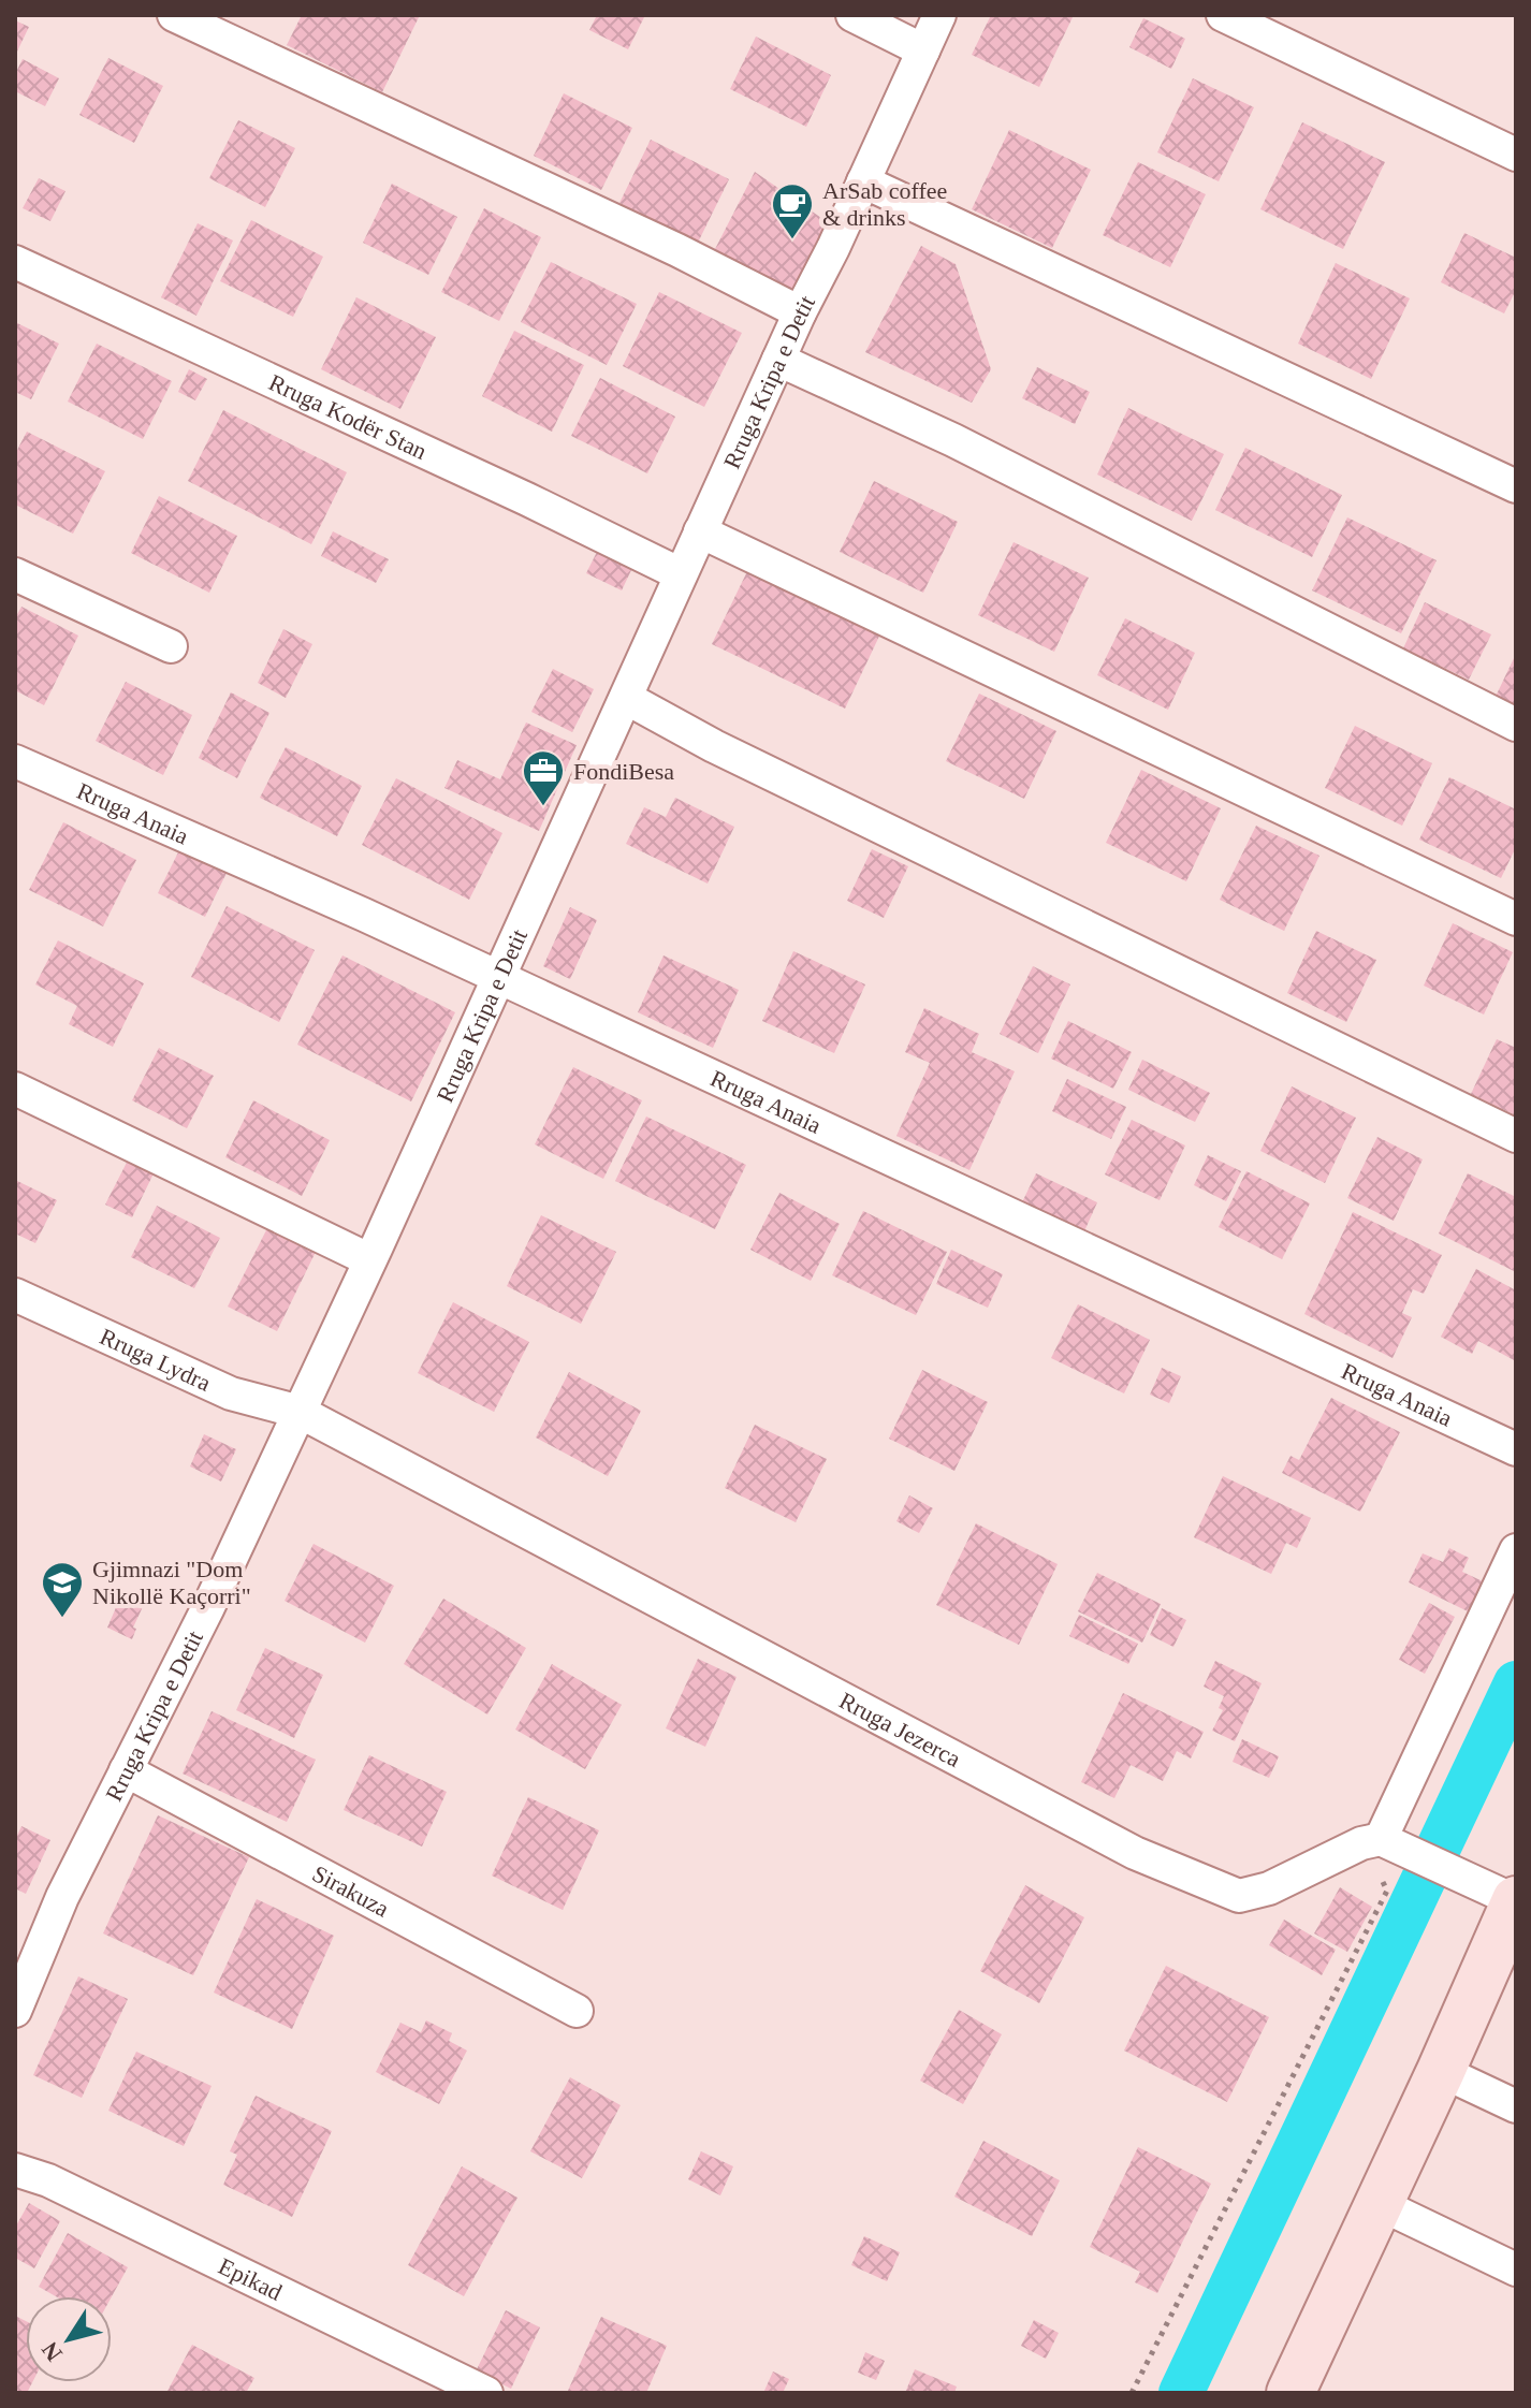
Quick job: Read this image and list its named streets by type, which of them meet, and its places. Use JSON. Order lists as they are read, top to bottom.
{
  "streets": {
    "street": [
      "Rruga Kripa e Detit",
      "Rruga Kodër Stan",
      "Rruga Anaia",
      "Rruga Lydra",
      "Rruga Jezerca",
      "Sirakuza",
      "Epikad"
    ]
  },
  "crossings": [
    ["Rruga Kripa e Detit", "Rruga Kodër Stan"],
    ["Rruga Kripa e Detit", "Rruga Anaia"],
    ["Rruga Kripa e Detit", "Rruga Lydra"],
    ["Rruga Kripa e Detit", "Rruga Jezerca"],
    ["Rruga Kripa e Detit", "Sirakuza"],
    ["Rruga Lydra", "Rruga Jezerca"]
  ],
  "places": {
    "cafe": ["ArSab coffee & drinks"],
    "office": ["FondiBesa"],
    "school or university": ["Gjimnazi \"Dom Nikollë Kaçorri\""]
  },
  "north": "bottom left"
}
